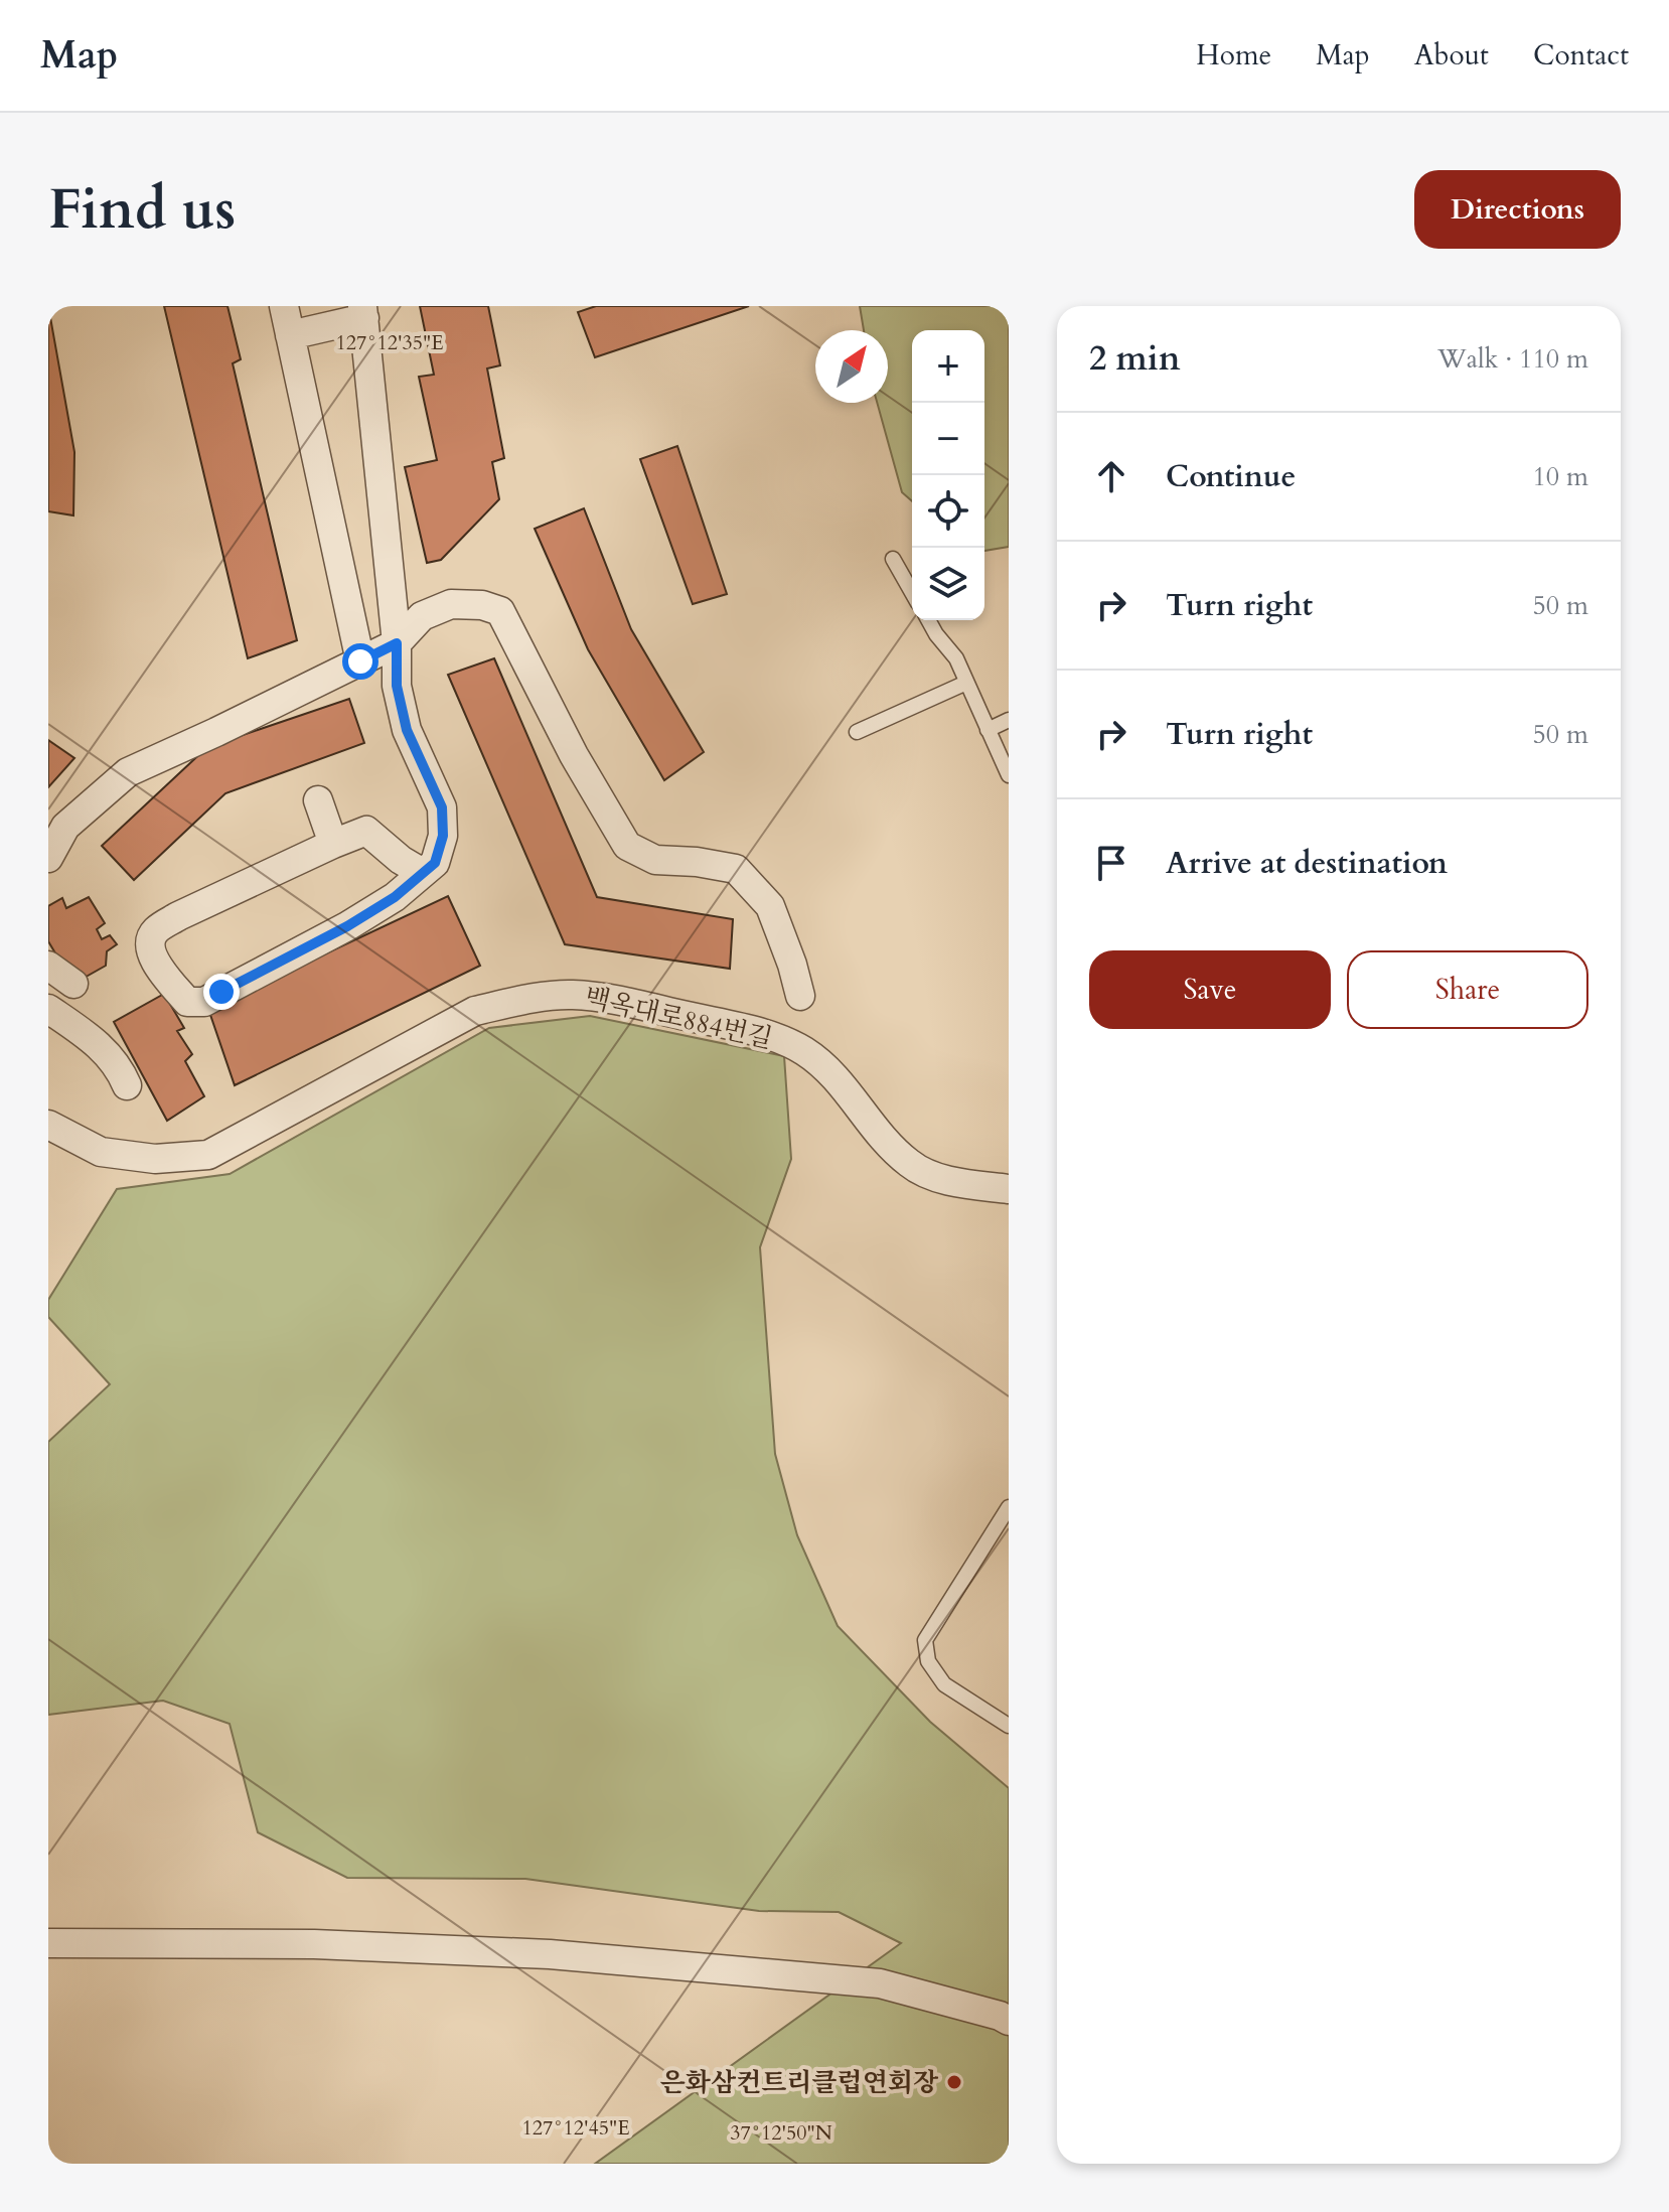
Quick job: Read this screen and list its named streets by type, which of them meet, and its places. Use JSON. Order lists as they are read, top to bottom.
{
  "streets": {
    "street": ["백옥대로884번길"]
  },
  "places": ["은화삼컨트리클럽연회장"],
  "north": "top right",
  "page": {
    "header": "Map",
    "nav": [
      "Home",
      "Map",
      "About",
      "Contact"
    ],
    "buttons": [
      "Directions",
      ["Save", "Share"]
    ],
    "title": "Find us",
    "heading": ["2 min", "Walk · 110 m"],
    "map_buttons": ["+", "−"],
    "list": [
      ["Continue", "10 m"],
      ["Turn right", "50 m"],
      ["Turn right", "50 m"],
      "Arrive at destination"
    ]
  },
  "coordinates": ["127°12'35\"E", "127°12'45\"E", "37°12'50\"N"]
}
